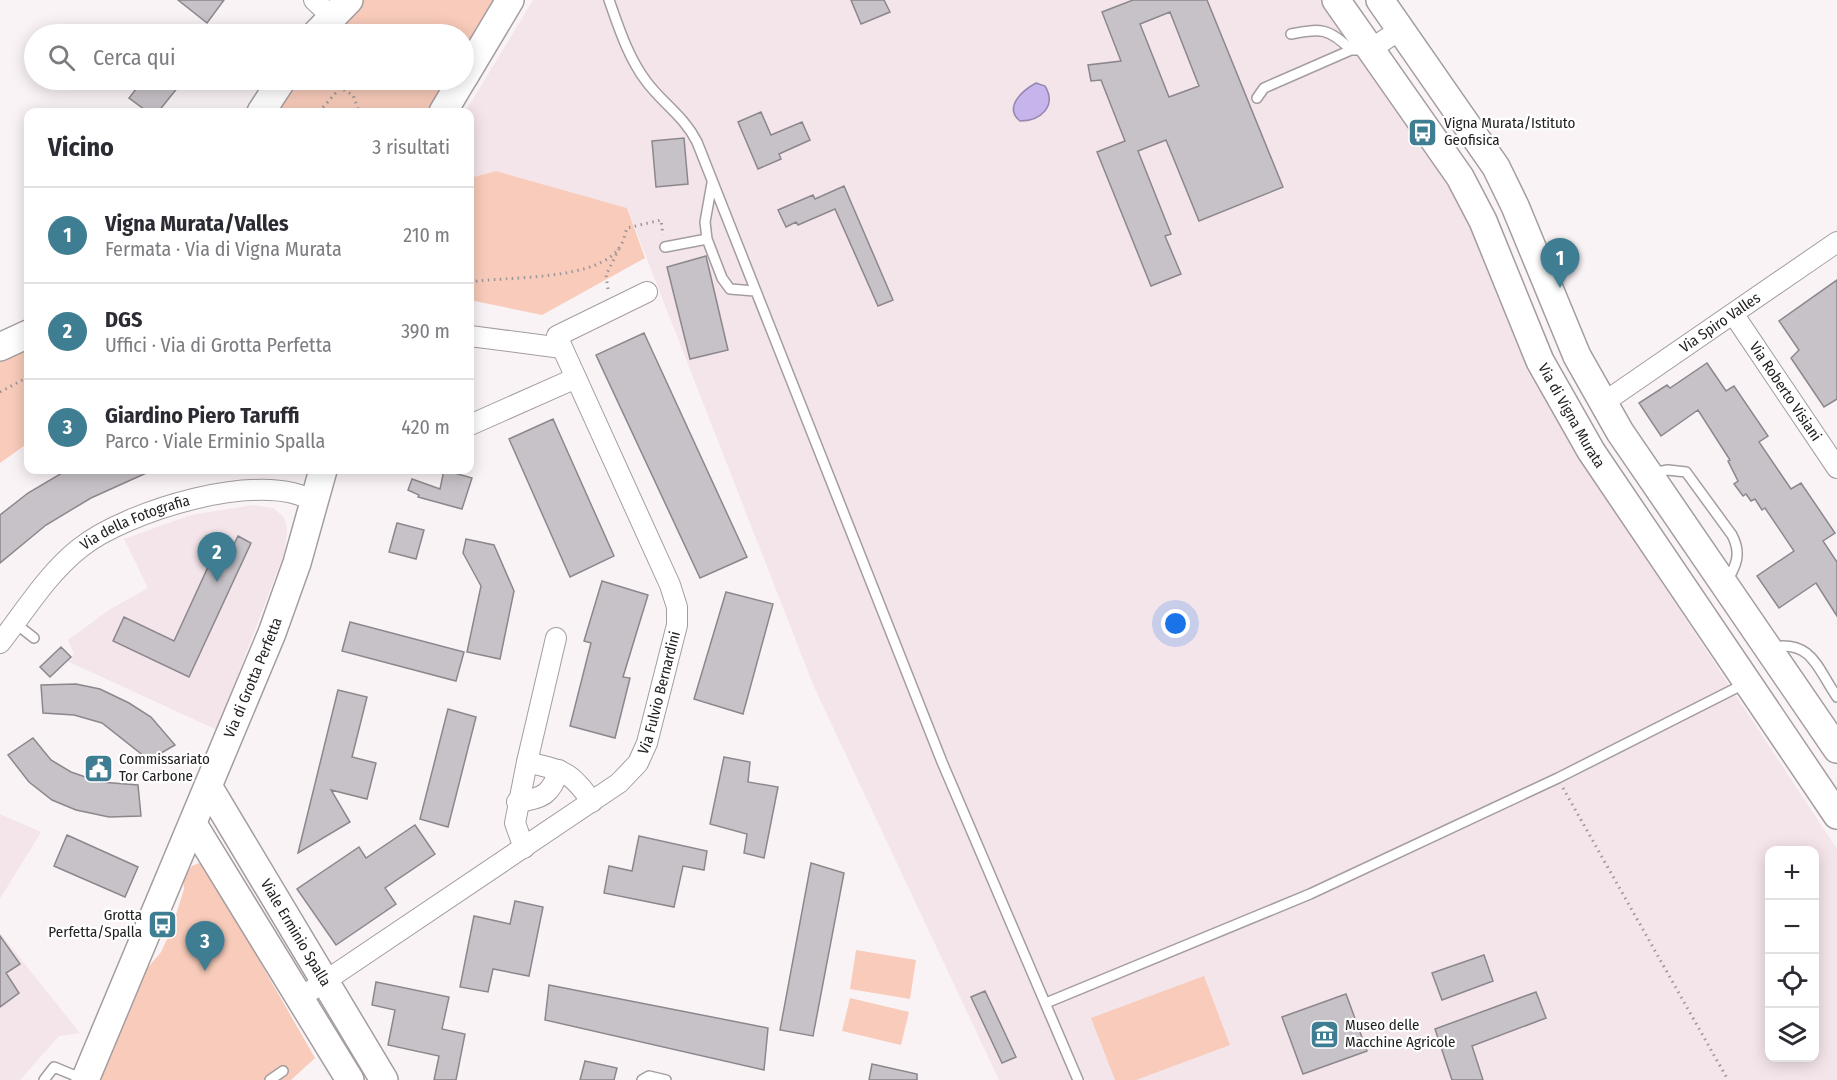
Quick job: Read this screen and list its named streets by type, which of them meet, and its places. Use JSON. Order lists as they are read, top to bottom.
{
  "streets": {
    "main road": ["Via di Vigna Murata", "Via di Grotta Perfetta", "Viale Erminio Spalla"],
    "street": [
      "Via Spiro Valles",
      "Via Roberto Visiani",
      "Via della Fotografia",
      "Via Fulvio Bernardini"
    ]
  },
  "crossings": [
    ["Via Spiro Valles", "Via Roberto Visiani"],
    ["Via della Fotografia", "Via di Grotta Perfetta"],
    ["Via di Grotta Perfetta", "Viale Erminio Spalla"],
    ["Via Fulvio Bernardini", "Viale Erminio Spalla"]
  ],
  "places": {
    "bus stop": ["Vigna Murata/Istituto Geofisica", "Grotta Perfetta/Spalla"],
    "public building": ["Commissariato Tor Carbone"],
    "museum": ["Museo delle Macchine Agricole"]
  },
  "page": {
    "search": "Cerca qui",
    "heading": ["Vicino", "3 risultati"],
    "list": [
      {
        "mark": "1",
        "name": "Vigna Murata/Valles",
        "note": "Fermata · Via di Vigna Murata",
        "value": "210 m"
      },
      {
        "mark": "2",
        "name": "DGS",
        "note": "Uffici · Via di Grotta Perfetta",
        "value": "390 m"
      },
      {
        "mark": "3",
        "name": "Giardino Piero Taruffi",
        "note": "Parco · Viale Erminio Spalla",
        "value": "420 m"
      }
    ],
    "pins": ["1", "2", "3"],
    "map_buttons": ["+", "−"]
  }
}
